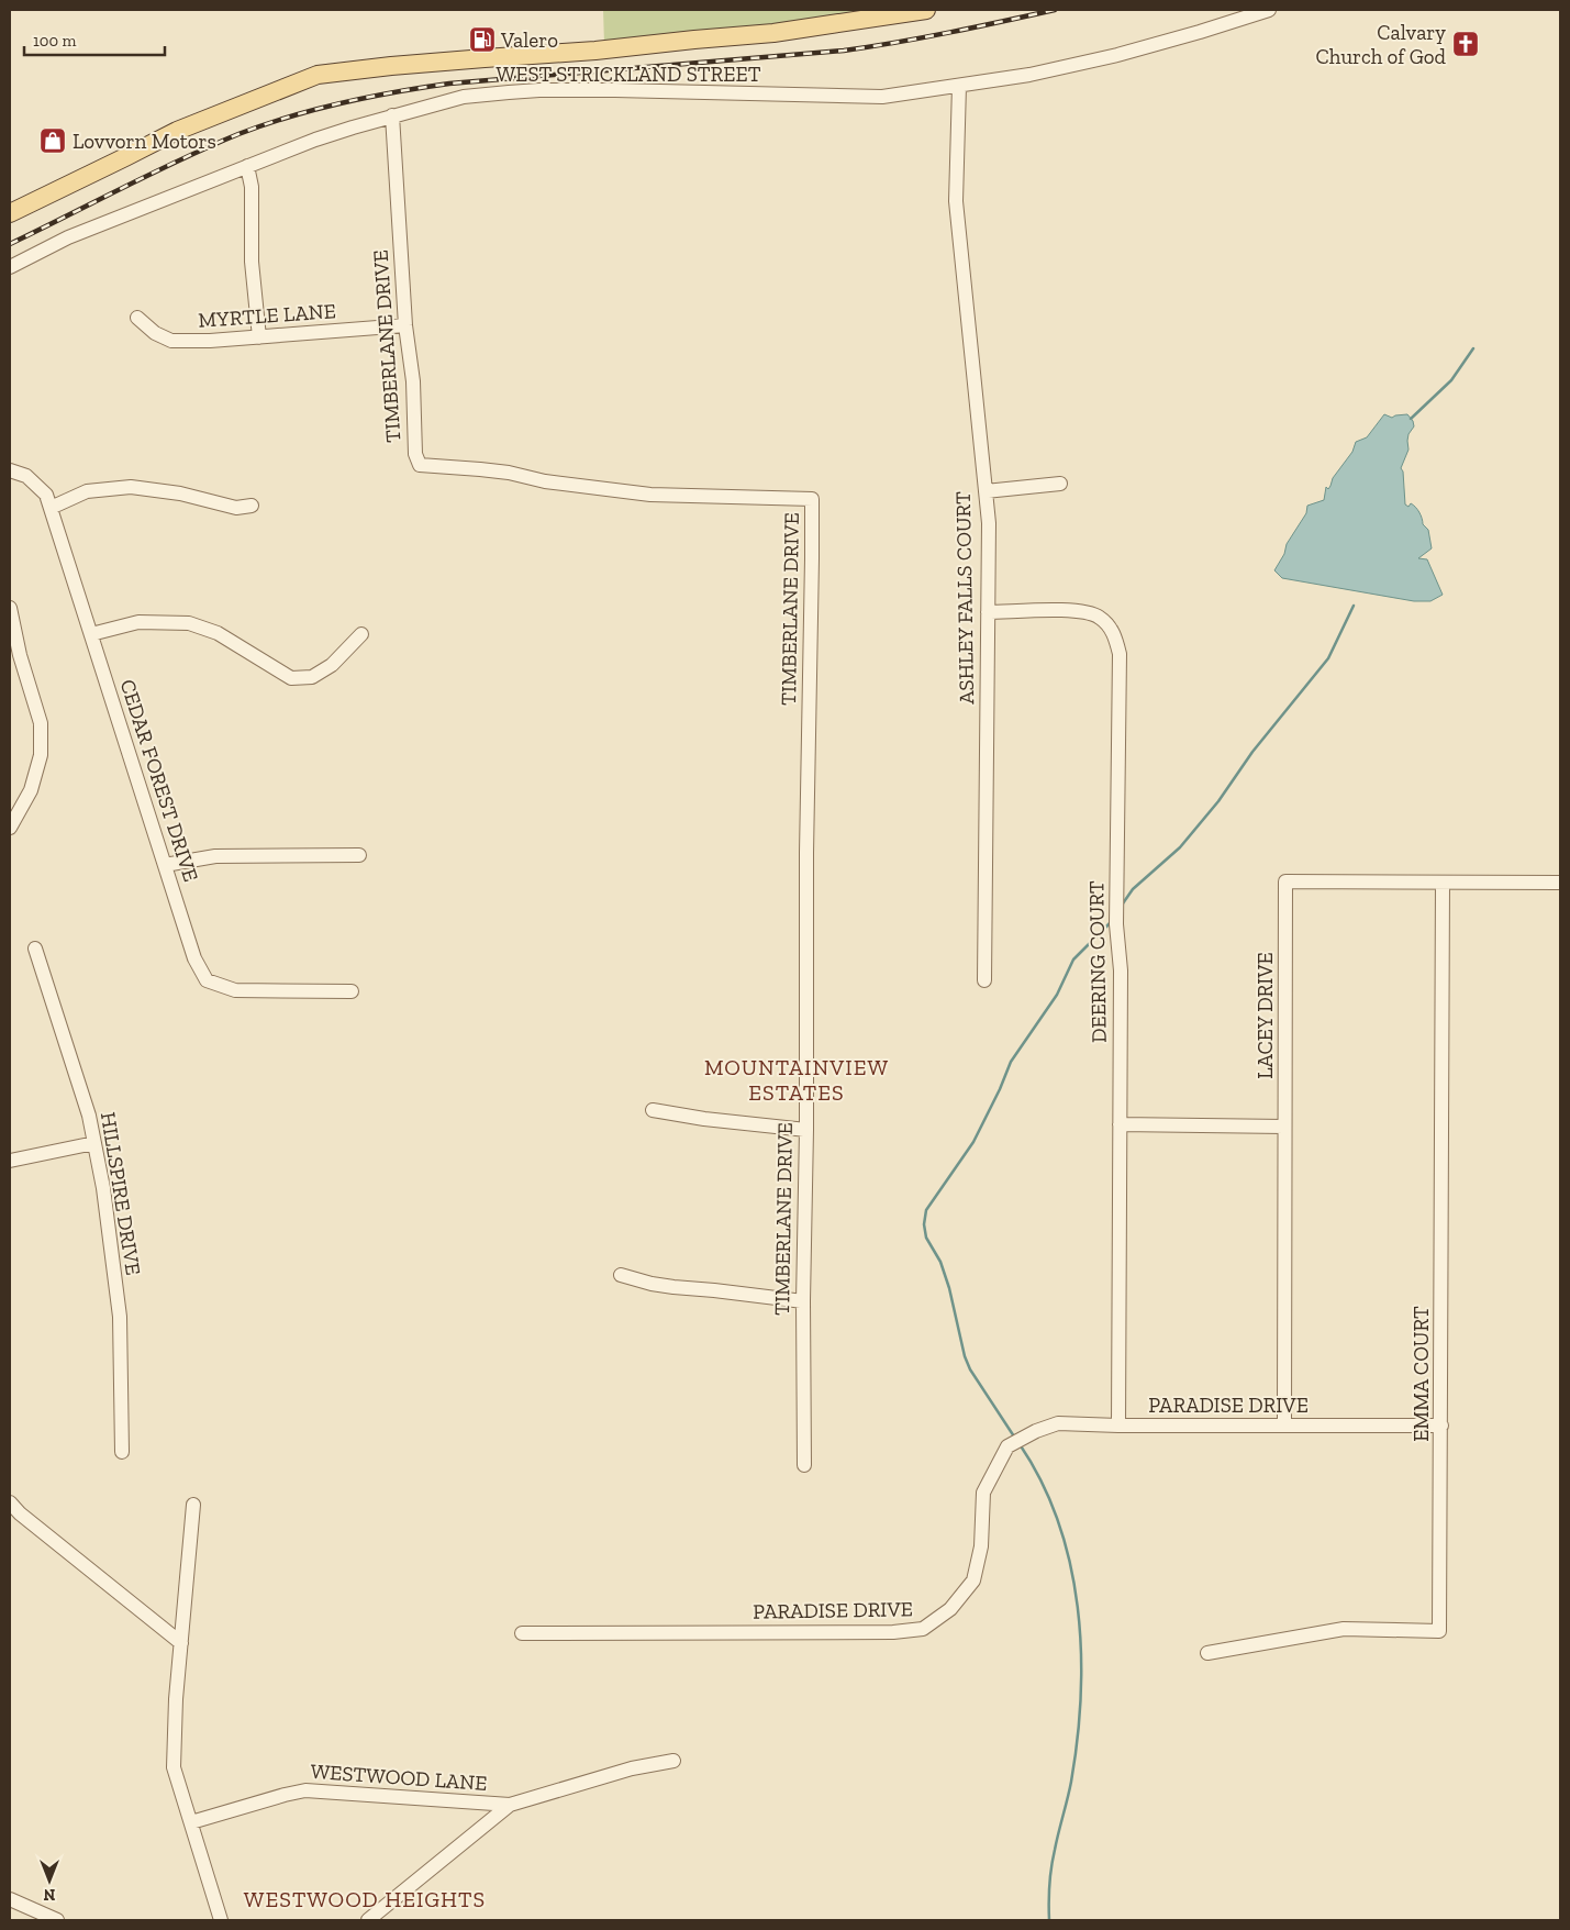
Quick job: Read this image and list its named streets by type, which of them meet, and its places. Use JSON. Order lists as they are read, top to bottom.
{
  "streets": {
    "street": [
      "WEST STRICKLAND STREET",
      "MYRTLE LANE",
      "TIMBERLANE DRIVE",
      "ASHLEY FALLS COURT",
      "CEDAR FOREST DRIVE",
      "DEERING COURT",
      "LACEY DRIVE",
      "HILLSPIRE DRIVE",
      "EMMA COURT",
      "PARADISE DRIVE",
      "WESTWOOD LANE"
    ]
  },
  "crossings": [
    ["WEST STRICKLAND STREET", "TIMBERLANE DRIVE"],
    ["WEST STRICKLAND STREET", "ASHLEY FALLS COURT"],
    ["MYRTLE LANE", "TIMBERLANE DRIVE"],
    ["ASHLEY FALLS COURT", "DEERING COURT"],
    ["DEERING COURT", "PARADISE DRIVE"],
    ["LACEY DRIVE", "EMMA COURT"],
    ["LACEY DRIVE", "PARADISE DRIVE"],
    ["EMMA COURT", "PARADISE DRIVE"]
  ],
  "districts": ["MOUNTAINVIEW ESTATES", "WESTWOOD HEIGHTS"],
  "places": {
    "fuel station": ["Valero"],
    "church": ["Calvary Church of God"],
    "shop": ["Lovvorn Motors"]
  },
  "scale_bar": "100 m",
  "north": "bottom"
}
